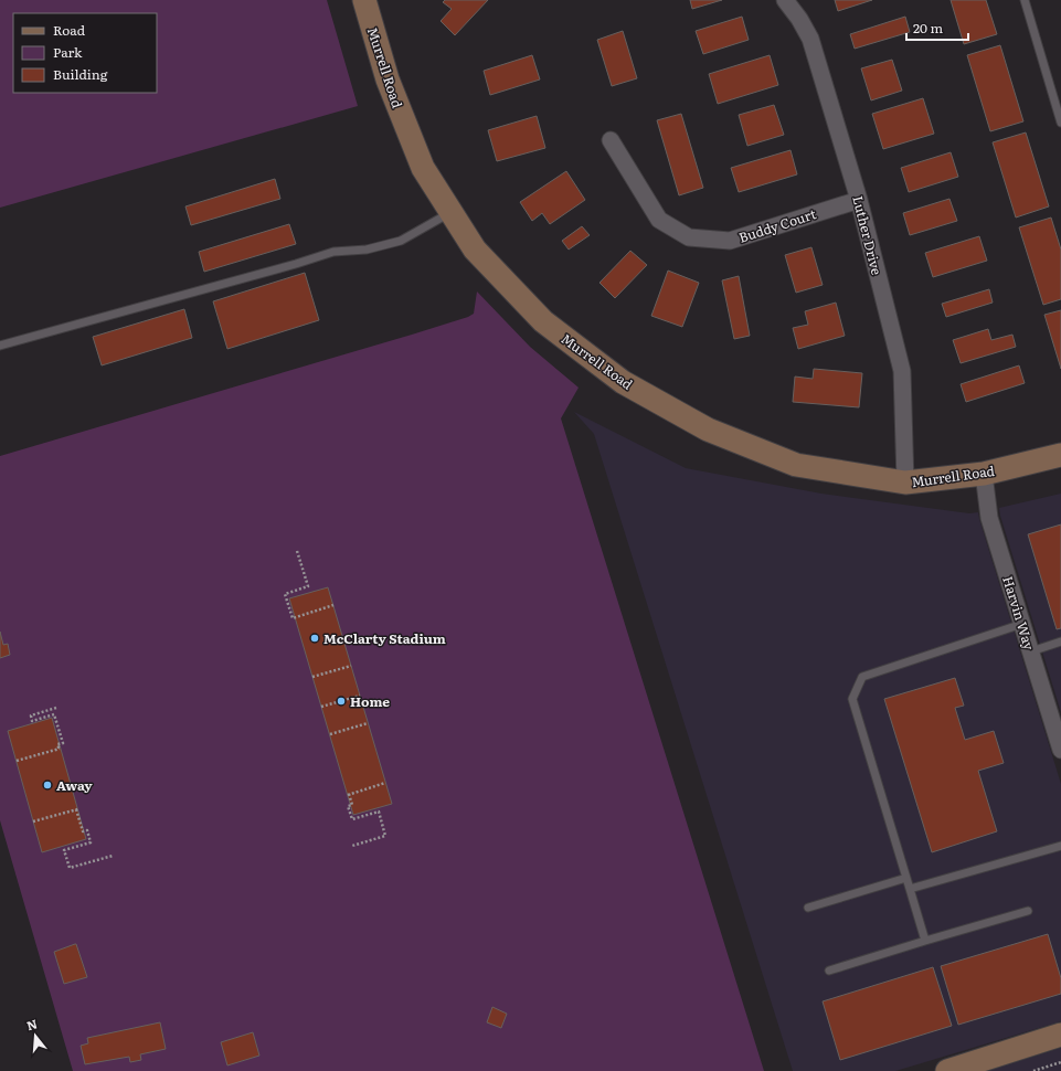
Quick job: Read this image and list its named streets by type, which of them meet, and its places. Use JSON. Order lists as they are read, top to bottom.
{
  "streets": {
    "street": [
      "Murrell Road",
      "Buddy Court",
      "Luther Drive",
      "Harvin Way"
    ]
  },
  "crossings": [
    ["Murrell Road", "Luther Drive"],
    ["Murrell Road", "Harvin Way"],
    ["Buddy Court", "Luther Drive"]
  ],
  "places": ["McClarty Stadium", "Home", "Away"],
  "legend": ["Road", "Park", "Building"],
  "scale_bar": "20 m",
  "north": "top"
}
